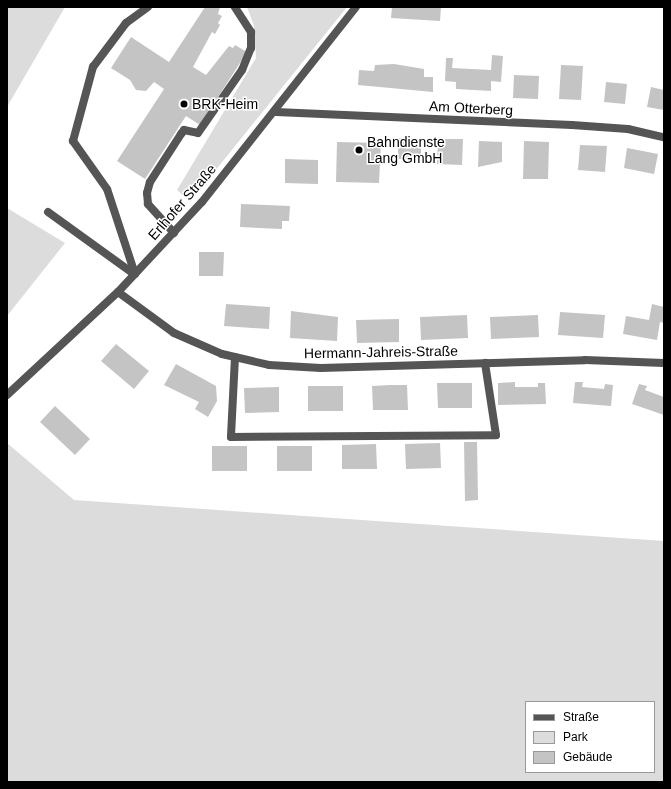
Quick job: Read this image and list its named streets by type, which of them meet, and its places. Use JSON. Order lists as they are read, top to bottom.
{
  "streets": {
    "street": ["Am Otterberg", "Erlhofer Straße", "Hermann-Jahreis-Straße"]
  },
  "crossings": [
    ["Am Otterberg", "Erlhofer Straße"],
    ["Erlhofer Straße", "Hermann-Jahreis-Straße"]
  ],
  "places": ["BRK-Heim", "Bahndienste Lang GmbH"],
  "legend": ["Straße", "Park", "Gebäude"]
}
